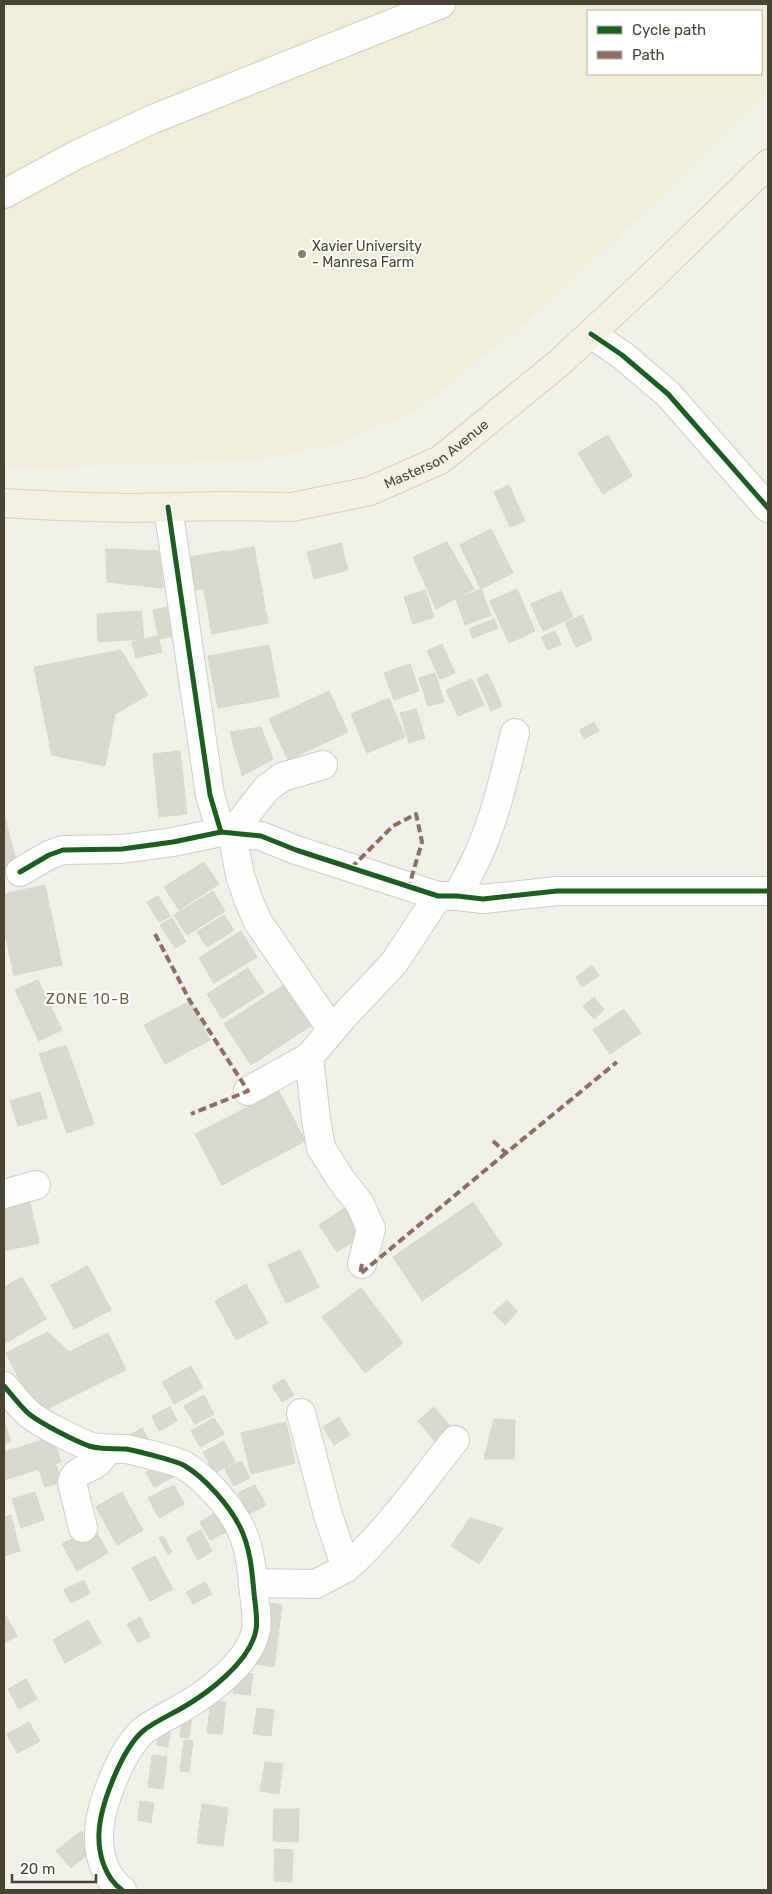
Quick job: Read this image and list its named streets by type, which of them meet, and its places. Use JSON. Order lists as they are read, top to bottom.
{
  "streets": {
    "main road": ["Masterson Avenue"]
  },
  "districts": ["ZONE 10-B"],
  "places": ["Xavier University - Manresa Farm"],
  "legend": ["Cycle path", "Path"],
  "scale_bar": "20 m"
}
